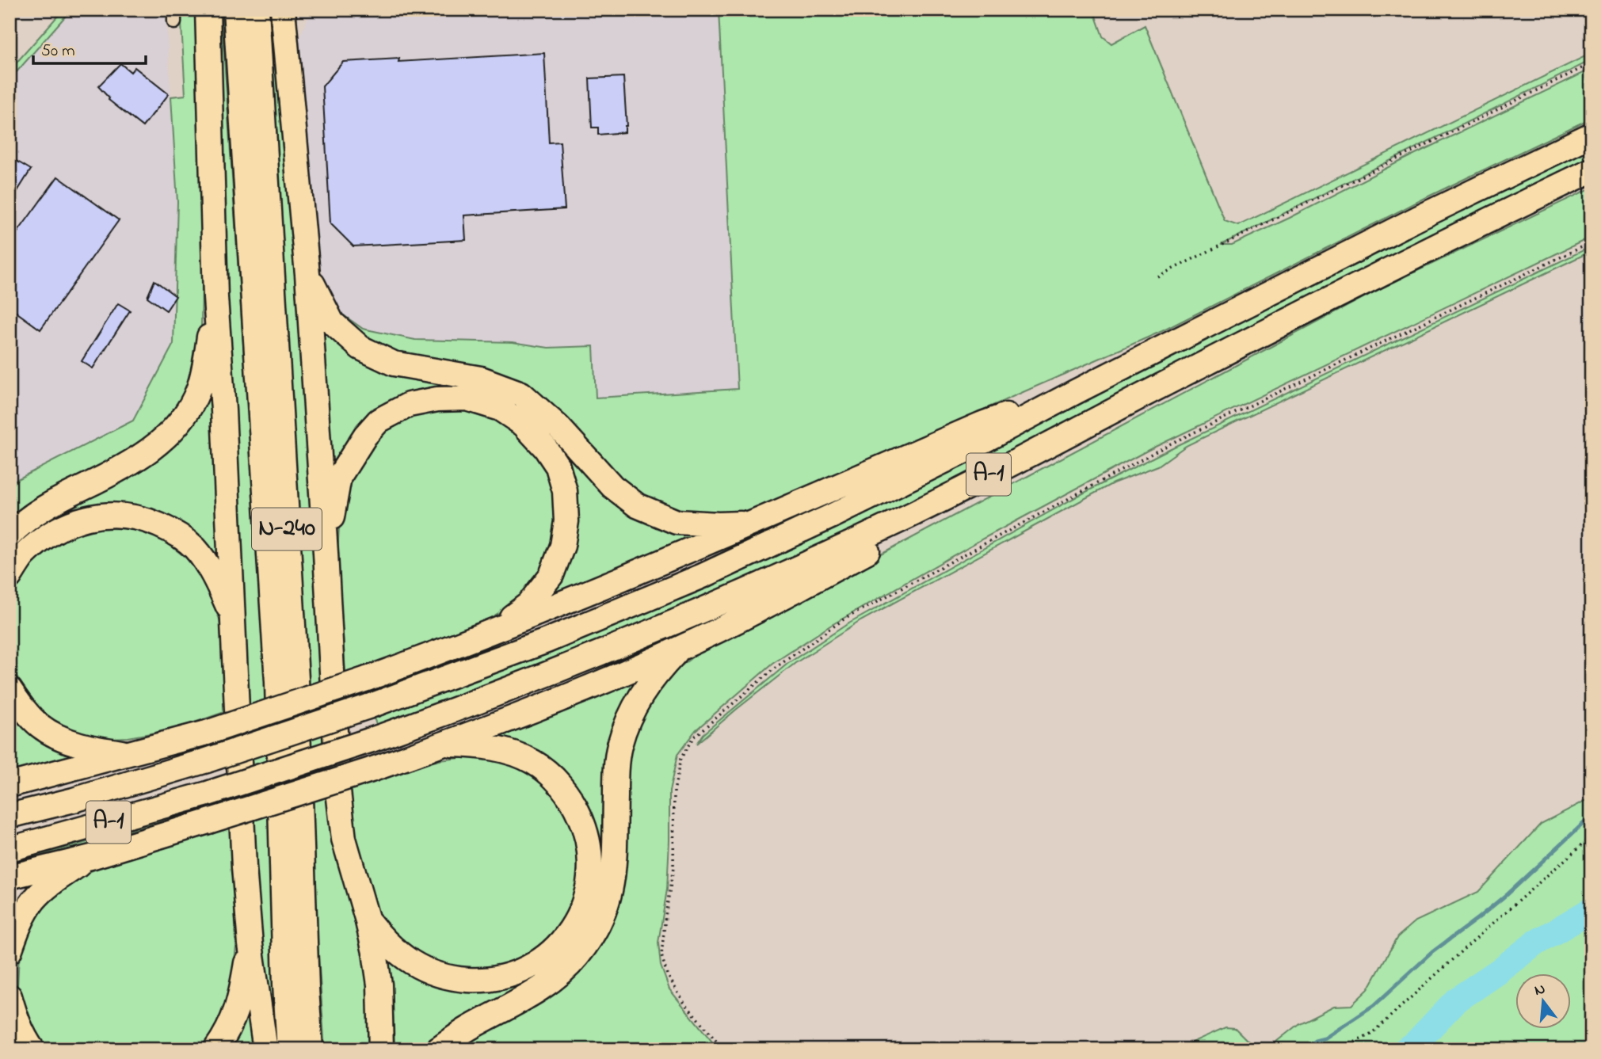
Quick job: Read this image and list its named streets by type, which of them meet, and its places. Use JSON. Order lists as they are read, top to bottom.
{
  "streets": {
    "highway": ["A-1", "N-240"]
  },
  "scale_bar": "50 m",
  "north": "top"
}
